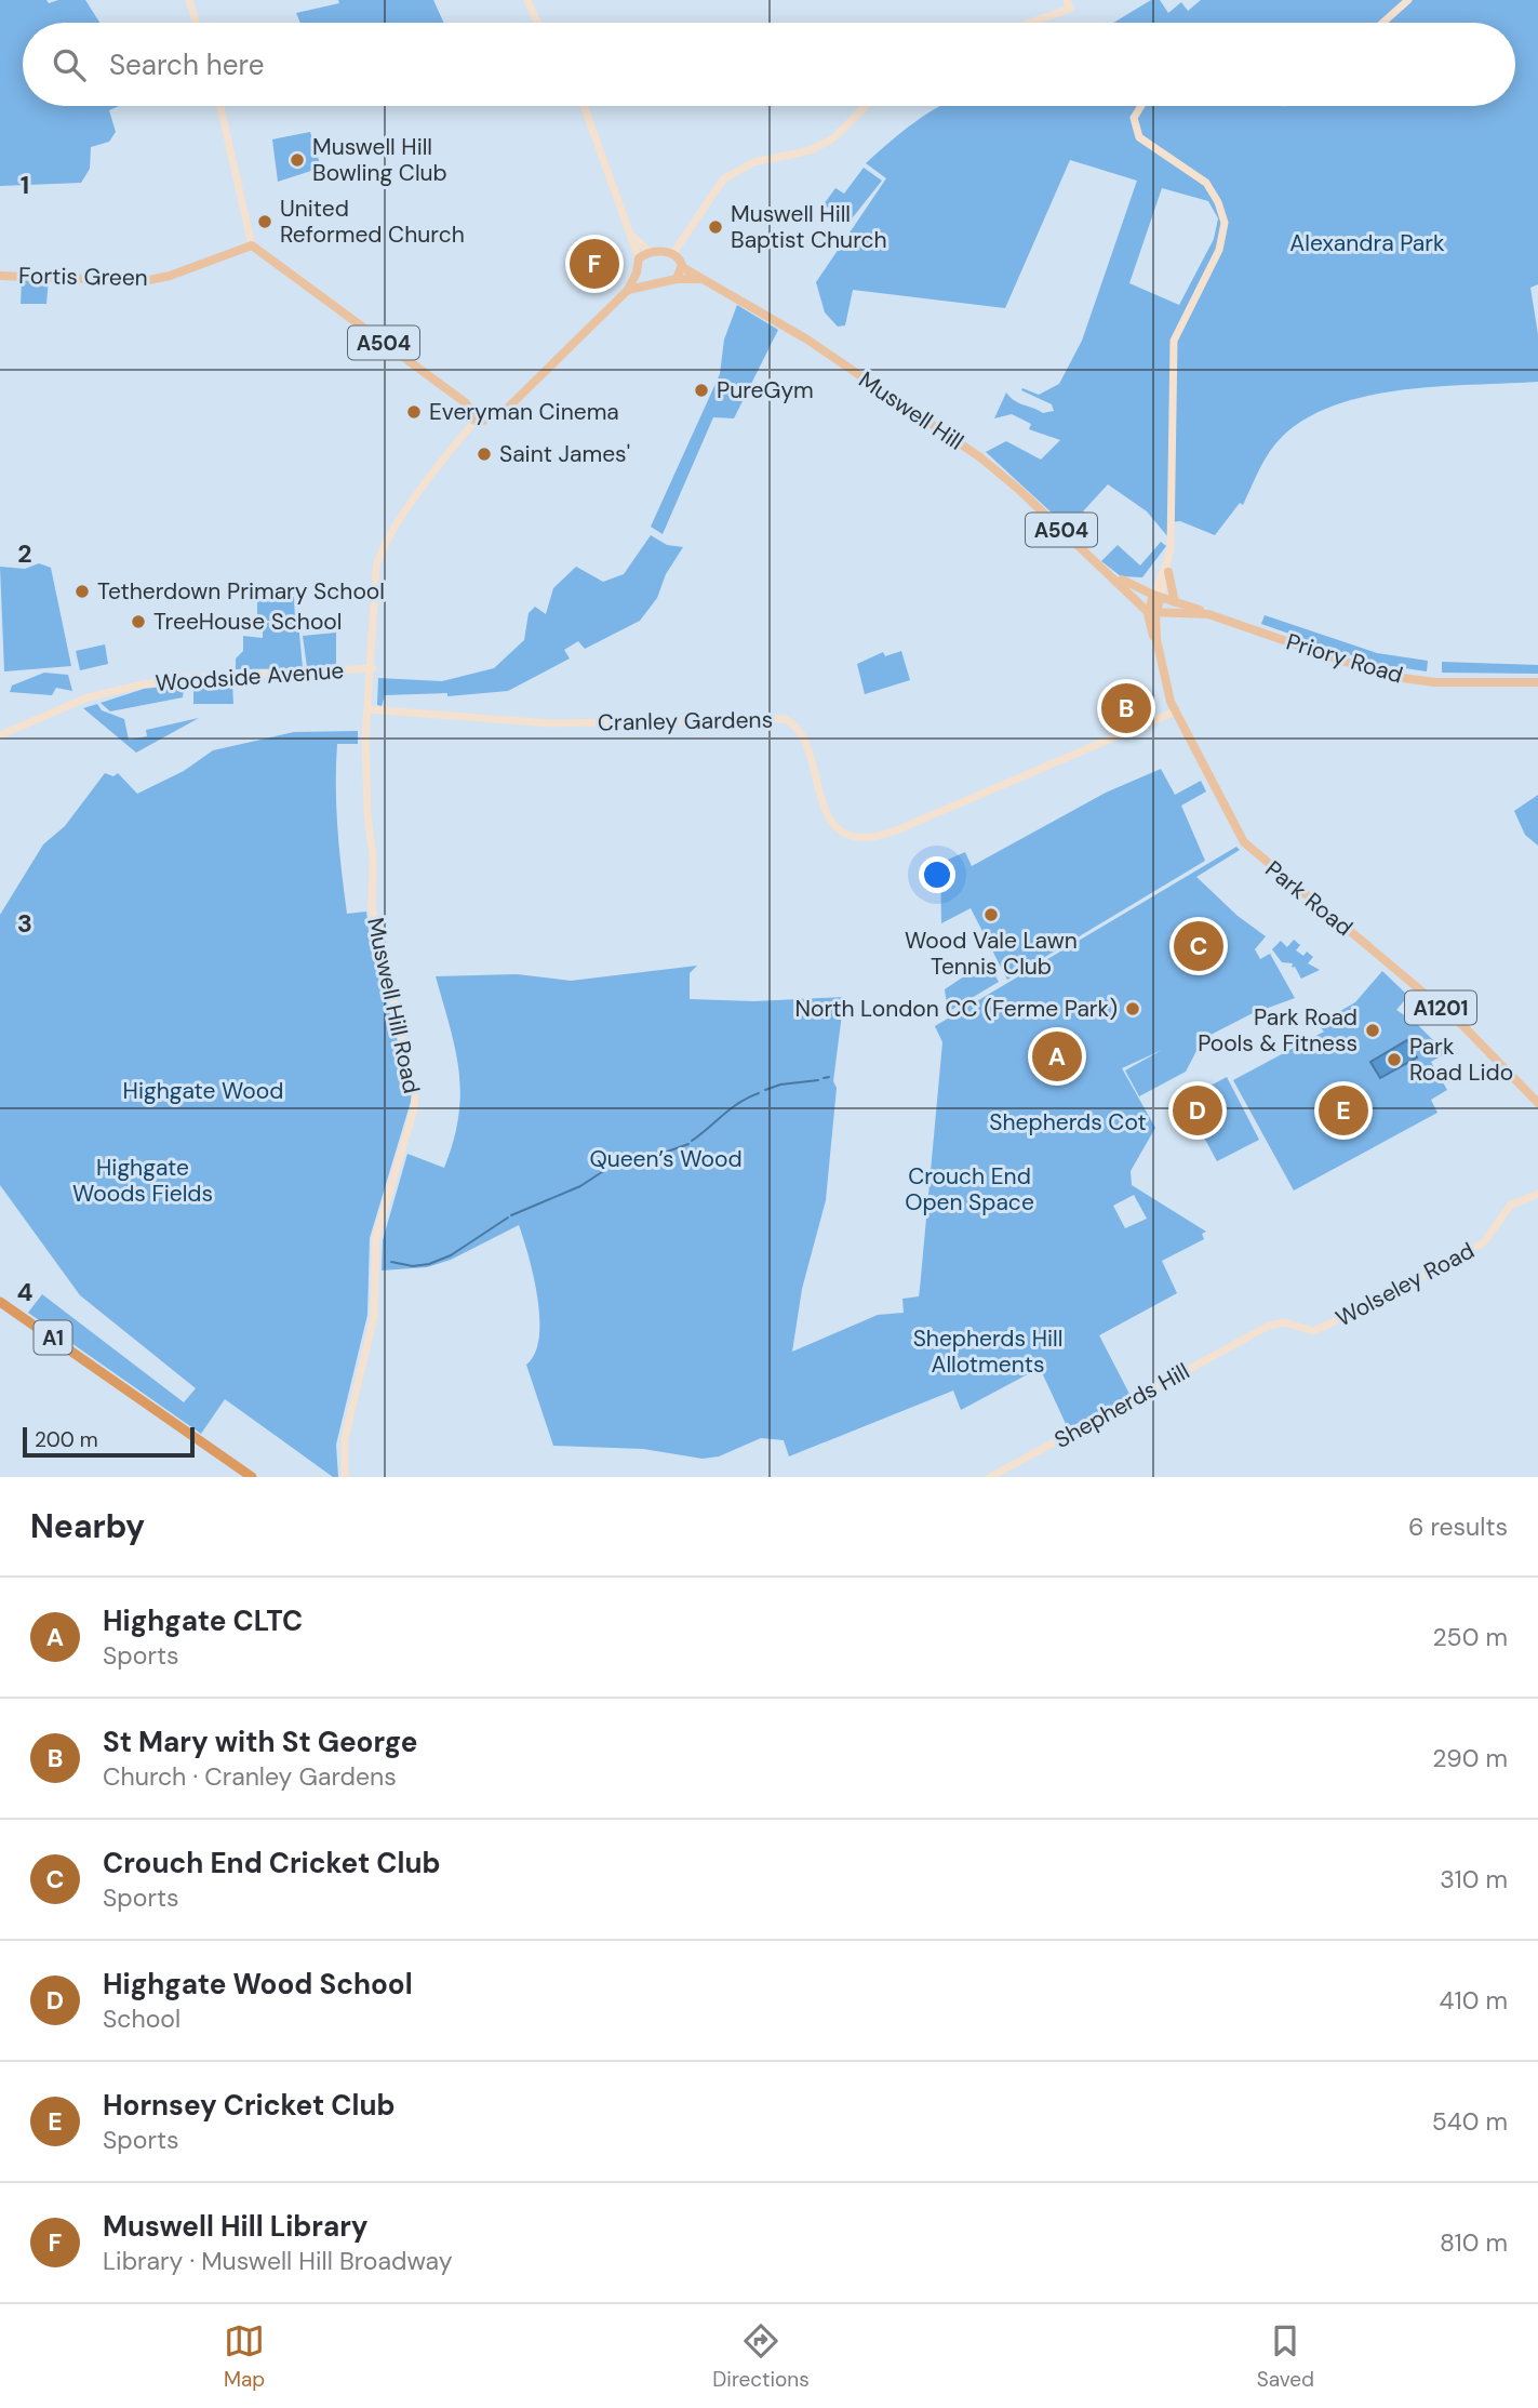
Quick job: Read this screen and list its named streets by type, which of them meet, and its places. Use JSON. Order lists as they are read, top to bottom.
{
  "streets": {
    "highway": ["A1"],
    "main road": [
      "Fortis Green",
      "A504",
      "Muswell Hill",
      "Priory Road",
      "Park Road",
      "A1201"
    ],
    "street": [
      "Woodside Avenue",
      "Cranley Gardens",
      "Muswell Hill Road",
      "Wolseley Road",
      "Shepherds Hill"
    ]
  },
  "crossings": [
    ["Fortis Green", "A504"],
    ["A504", "Muswell Hill"],
    ["A504", "Muswell Hill Road"],
    ["Muswell Hill", "Priory Road"],
    ["Muswell Hill", "Park Road"],
    ["Priory Road", "Park Road"],
    ["Woodside Avenue", "Muswell Hill Road"],
    ["Cranley Gardens", "Park Road"],
    ["Cranley Gardens", "Muswell Hill Road"],
    ["Wolseley Road", "Shepherds Hill"]
  ],
  "parks": [
    "Alexandra Park",
    "Highgate Wood",
    "Shepherds Cot",
    "Queen’s Wood",
    "Highgate Woods Fields",
    "Crouch End Open Space",
    "Shepherds Hill Allotments"
  ],
  "places": [
    "Muswell Hill Bowling Club",
    "United Reformed Church",
    "Muswell Hill Baptist Church",
    "PureGym",
    "Everyman Cinema",
    "Saint James'",
    "Tetherdown Primary School",
    "TreeHouse School",
    "Wood Vale Lawn Tennis Club",
    "North London CC (Ferme Park)",
    "Park Road Pools & Fitness",
    "Park Road Lido"
  ],
  "scale_bar": "200 m",
  "page": {
    "search": "Search here",
    "pins": [
      "F",
      "B",
      "C",
      "A",
      "D",
      "E"
    ],
    "scale": "200 m",
    "heading": ["Nearby", "6 results"],
    "list": [
      {
        "mark": "A",
        "name": "Highgate CLTC",
        "note": "Sports",
        "value": "250 m"
      },
      {
        "mark": "B",
        "name": "St Mary with St George",
        "note": "Church · Cranley Gardens",
        "value": "290 m"
      },
      {
        "mark": "C",
        "name": "Crouch End Cricket Club",
        "note": "Sports",
        "value": "310 m"
      },
      {
        "mark": "D",
        "name": "Highgate Wood School",
        "note": "School",
        "value": "410 m"
      },
      {
        "mark": "E",
        "name": "Hornsey Cricket Club",
        "note": "Sports",
        "value": "540 m"
      },
      {
        "mark": "F",
        "name": "Muswell Hill Library",
        "note": "Library · Muswell Hill Broadway",
        "value": "810 m"
      }
    ],
    "nav": ["Map", "Directions", "Saved"]
  },
  "grid": {
    "rows": [
      "1",
      "2",
      "3",
      "4"
    ]
  }
}
